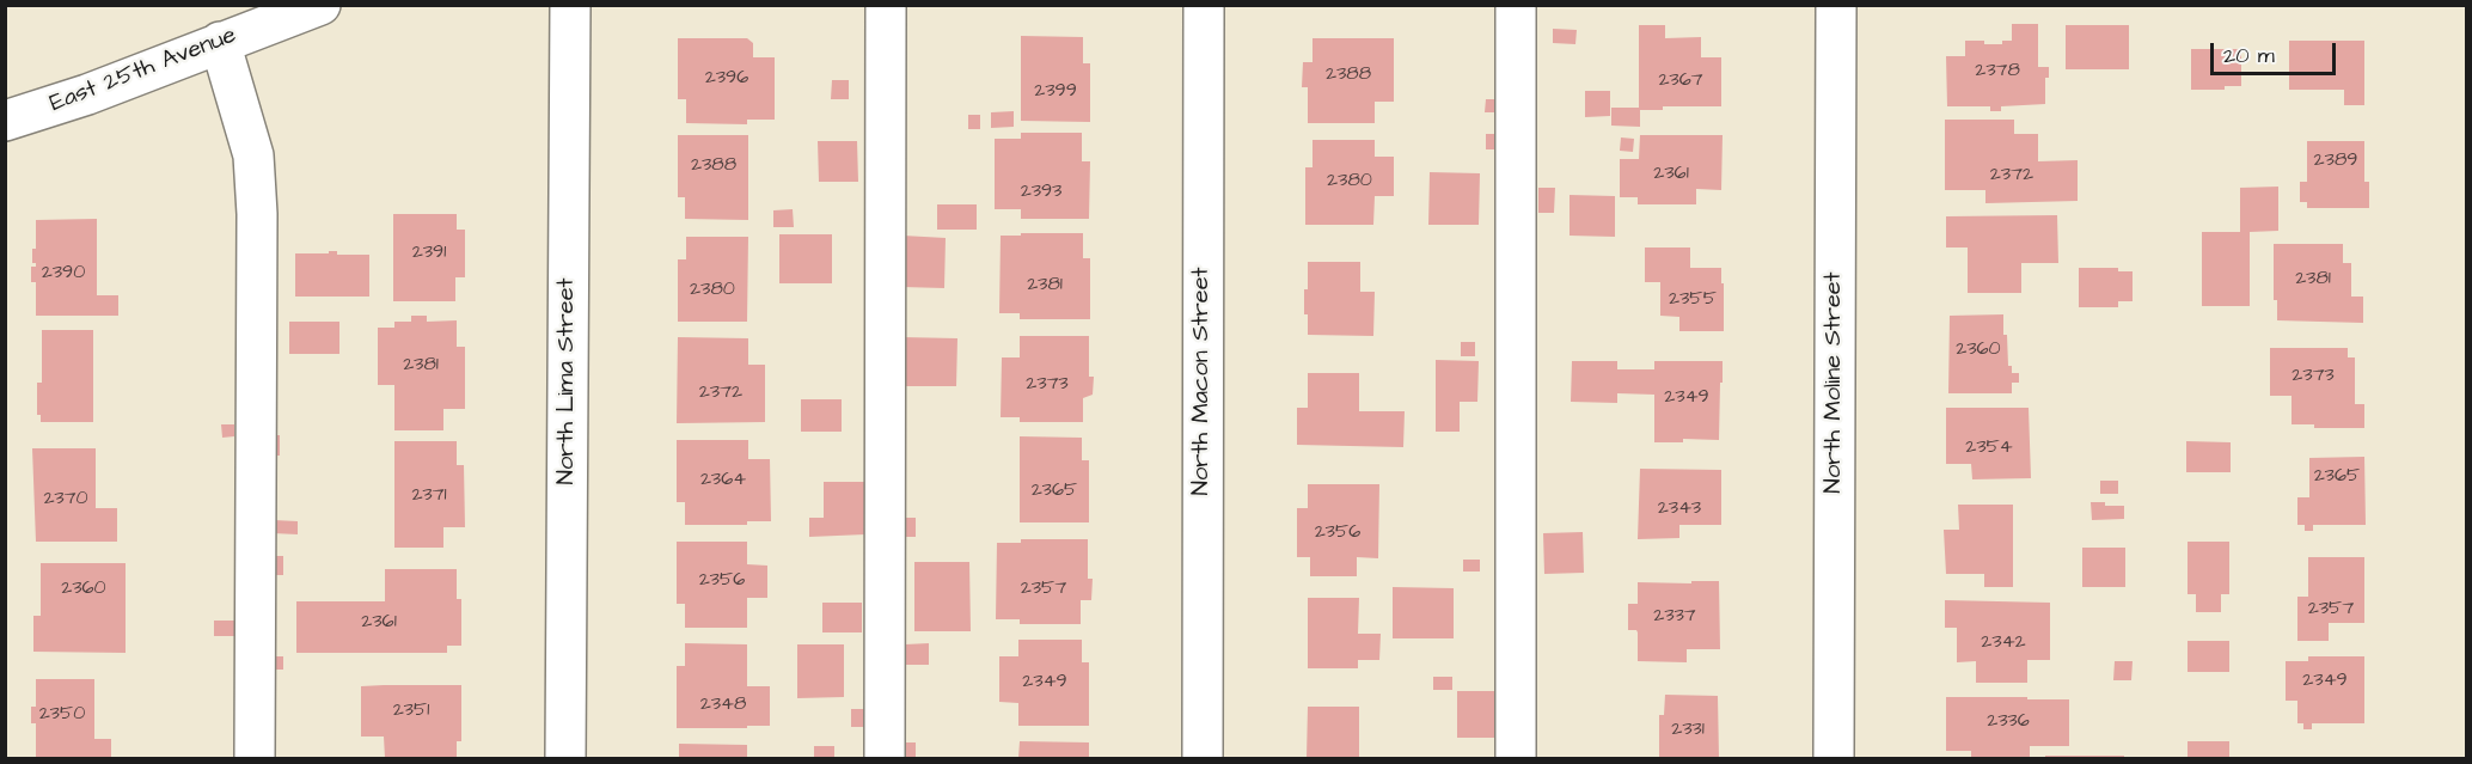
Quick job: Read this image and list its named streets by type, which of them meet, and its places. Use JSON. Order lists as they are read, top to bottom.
{
  "streets": {
    "street": [
      "East 25th Avenue",
      "North Lima Street",
      "North Macon Street",
      "North Moline Street"
    ]
  },
  "house_numbers": [
    "2378",
    "2388",
    "2396",
    "2367",
    "2399",
    "2389",
    "2388",
    "2361",
    "2372",
    "2380",
    "2393",
    "2391",
    "2390",
    "2381",
    "2381",
    "2380",
    "2355",
    "2360",
    "2381",
    "2373",
    "2373",
    "2372",
    "2349",
    "2354",
    "2365",
    "2364",
    "2365",
    "2371",
    "2370",
    "2343",
    "2356",
    "2356",
    "2360",
    "2357",
    "2357",
    "2337",
    "2361",
    "2342",
    "2349",
    "2349",
    "2348",
    "2351",
    "2350",
    "2336",
    "2331"
  ],
  "scale_bar": "20 m"
}
